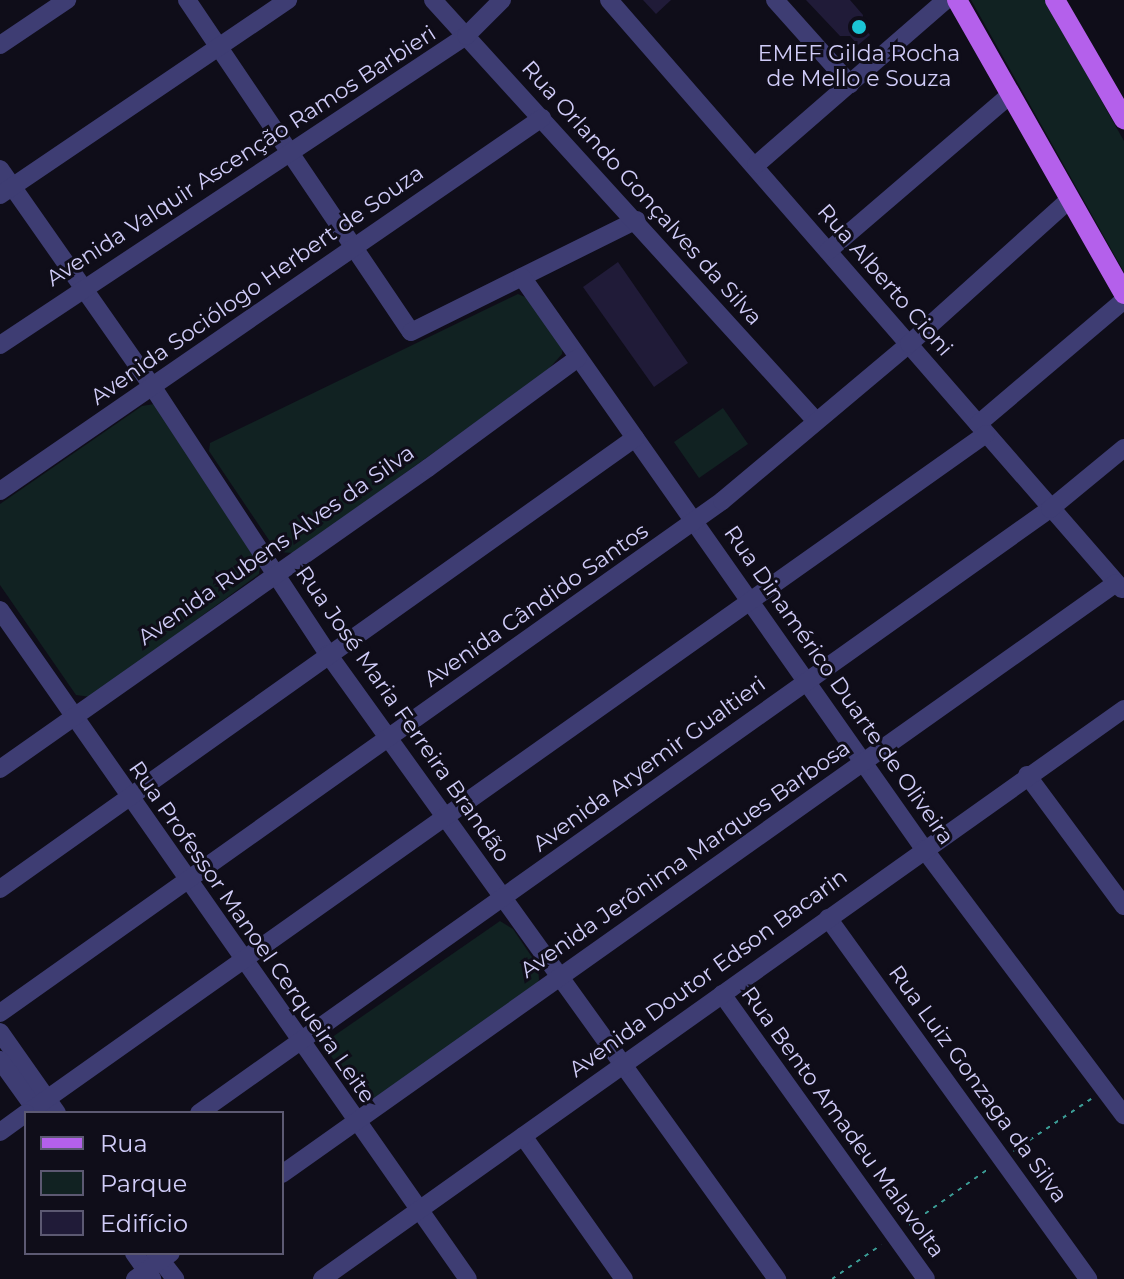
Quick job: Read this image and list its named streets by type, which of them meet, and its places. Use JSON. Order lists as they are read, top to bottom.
{
  "streets": {
    "street": [
      "Avenida Valquir Ascenção Ramos Barbieri",
      "Rua Orlando Gonçalves da Silva",
      "Rua Alberto Cioni",
      "Avenida Sociólogo Herbert de Souza",
      "Avenida Rubens Alves da Silva",
      "Avenida Cândido Santos",
      "Rua Dinamérico Duarte de Oliveira",
      "Rua José Maria Ferreira Brandão",
      "Avenida Aryemir Gualtieri",
      "Avenida Jerônima Marques Barbosa",
      "Rua Professor Manoel Cerqueira Leite",
      "Avenida Doutor Edson Bacarin",
      "Rua Luiz Gonzaga da Silva",
      "Rua Bento Amadeu Malavolta"
    ]
  },
  "crossings": [
    ["Avenida Valquir Ascenção Ramos Barbieri", "Rua Orlando Gonçalves da Silva"],
    ["Avenida Valquir Ascenção Ramos Barbieri", "Rua José Maria Ferreira Brandão"],
    ["Rua Orlando Gonçalves da Silva", "Avenida Sociólogo Herbert de Souza"],
    ["Rua Orlando Gonçalves da Silva", "Avenida Cândido Santos"],
    ["Rua Alberto Cioni", "Avenida Cândido Santos"],
    ["Rua Alberto Cioni", "Avenida Aryemir Gualtieri"],
    ["Rua Alberto Cioni", "Avenida Jerônima Marques Barbosa"],
    ["Avenida Sociólogo Herbert de Souza", "Rua José Maria Ferreira Brandão"],
    ["Avenida Rubens Alves da Silva", "Rua Dinamérico Duarte de Oliveira"],
    ["Avenida Rubens Alves da Silva", "Rua José Maria Ferreira Brandão"],
    ["Avenida Rubens Alves da Silva", "Rua Professor Manoel Cerqueira Leite"],
    ["Avenida Cândido Santos", "Rua Dinamérico Duarte de Oliveira"],
    ["Avenida Cândido Santos", "Rua José Maria Ferreira Brandão"],
    ["Avenida Cândido Santos", "Rua Professor Manoel Cerqueira Leite"],
    ["Rua Dinamérico Duarte de Oliveira", "Avenida Aryemir Gualtieri"],
    ["Rua Dinamérico Duarte de Oliveira", "Avenida Jerônima Marques Barbosa"],
    ["Rua Dinamérico Duarte de Oliveira", "Avenida Doutor Edson Bacarin"],
    ["Rua José Maria Ferreira Brandão", "Avenida Aryemir Gualtieri"],
    ["Rua José Maria Ferreira Brandão", "Avenida Jerônima Marques Barbosa"],
    ["Rua José Maria Ferreira Brandão", "Avenida Doutor Edson Bacarin"],
    ["Avenida Aryemir Gualtieri", "Rua Professor Manoel Cerqueira Leite"],
    ["Avenida Jerônima Marques Barbosa", "Rua Professor Manoel Cerqueira Leite"],
    ["Rua Professor Manoel Cerqueira Leite", "Avenida Doutor Edson Bacarin"],
    ["Avenida Doutor Edson Bacarin", "Rua Luiz Gonzaga da Silva"],
    ["Avenida Doutor Edson Bacarin", "Rua Bento Amadeu Malavolta"]
  ],
  "places": ["EMEF Gilda Rocha de Mello e Souza"],
  "legend": ["Rua", "Parque", "Edifício"]
}
